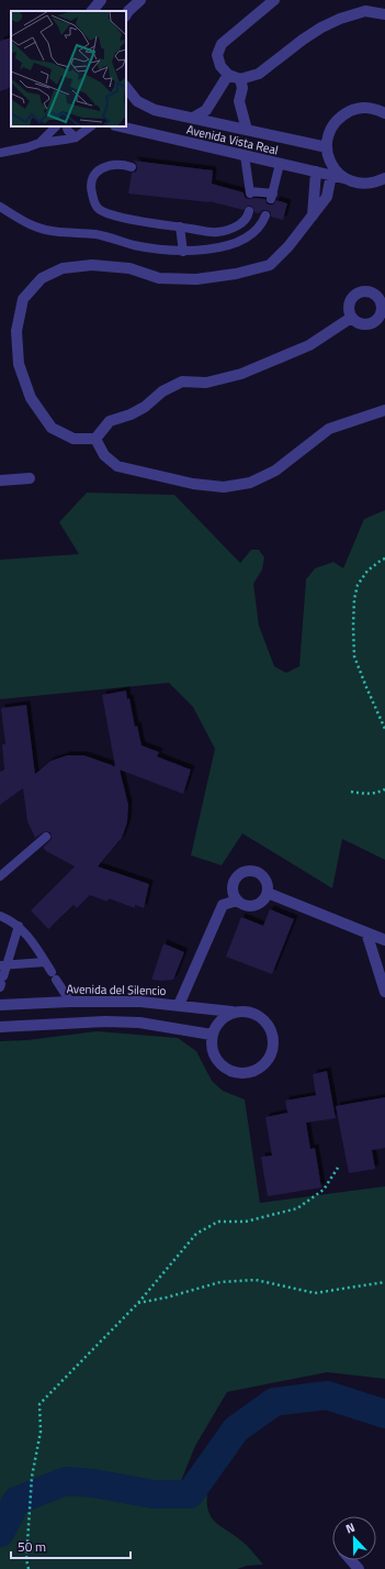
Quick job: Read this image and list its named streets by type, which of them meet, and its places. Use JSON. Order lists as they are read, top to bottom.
{
  "streets": {
    "street": ["Avenida Vista Real", "Avenida del Silencio"]
  },
  "scale_bar": "50 m",
  "north": "top"
}
